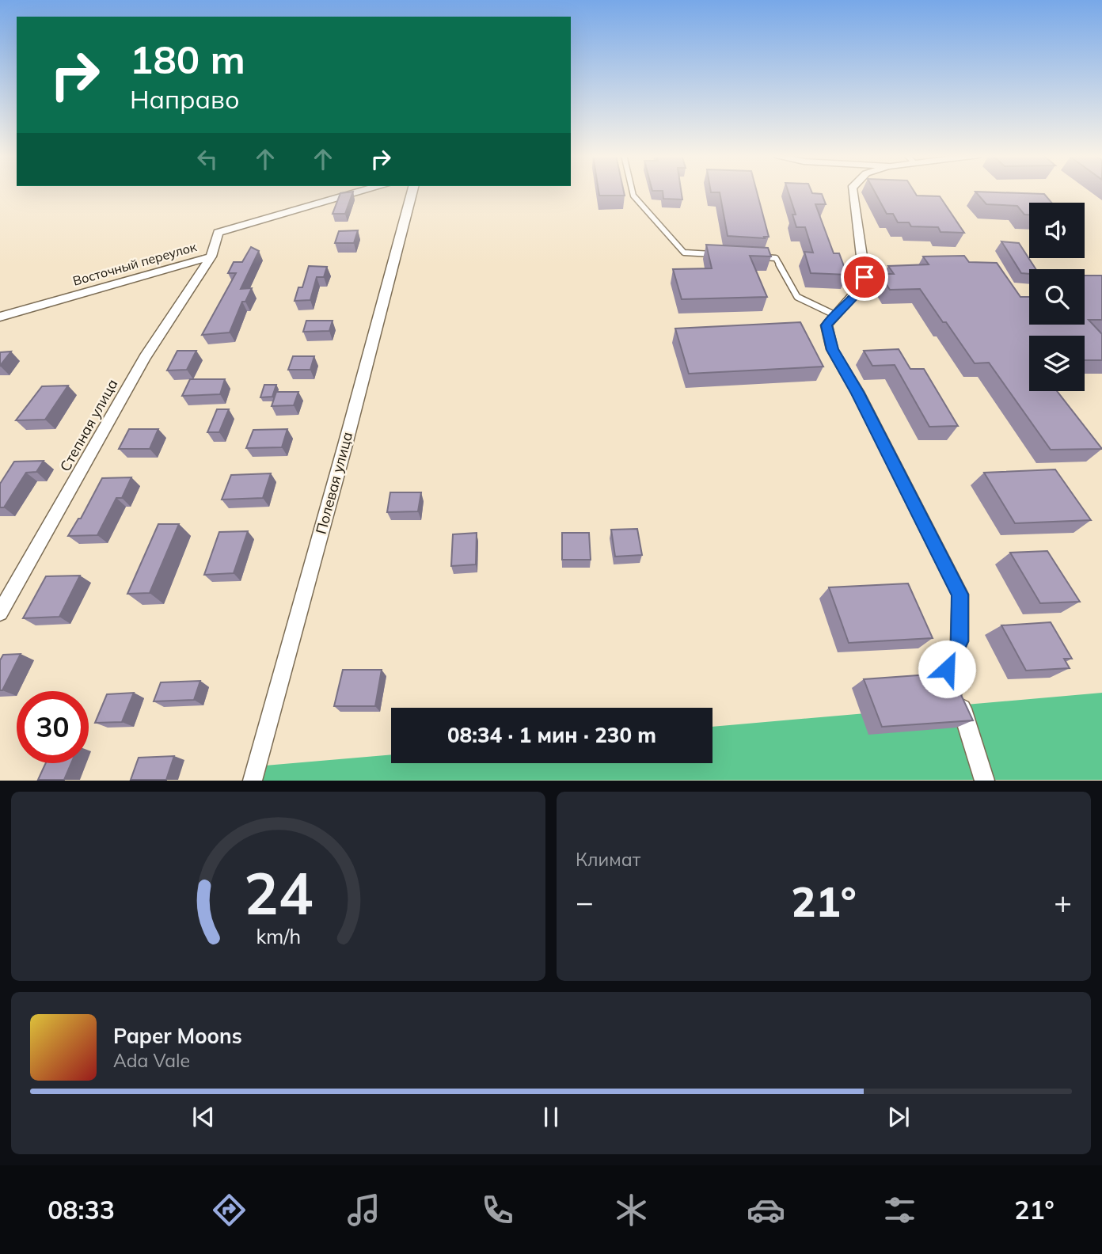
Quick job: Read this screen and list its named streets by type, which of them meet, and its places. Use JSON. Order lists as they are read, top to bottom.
{
  "streets": {
    "street": ["Восточный переулок", "Степная улица", "Полевая улица"]
  },
  "crossings": [
    ["Восточный переулок", "Степная улица"]
  ],
  "page": {
    "turn": ["180 m", "Направо"],
    "limit": "30",
    "trip": "08:34 · 1 мин · 230 m",
    "tile": "Климат",
    "heat": ["−", "21°", "+"],
    "song": ["Paper Moons", "Ada Vale"],
    "tabs": ["08:33", "21°"],
    "gauge": ["24", "km/h"]
  }
}
